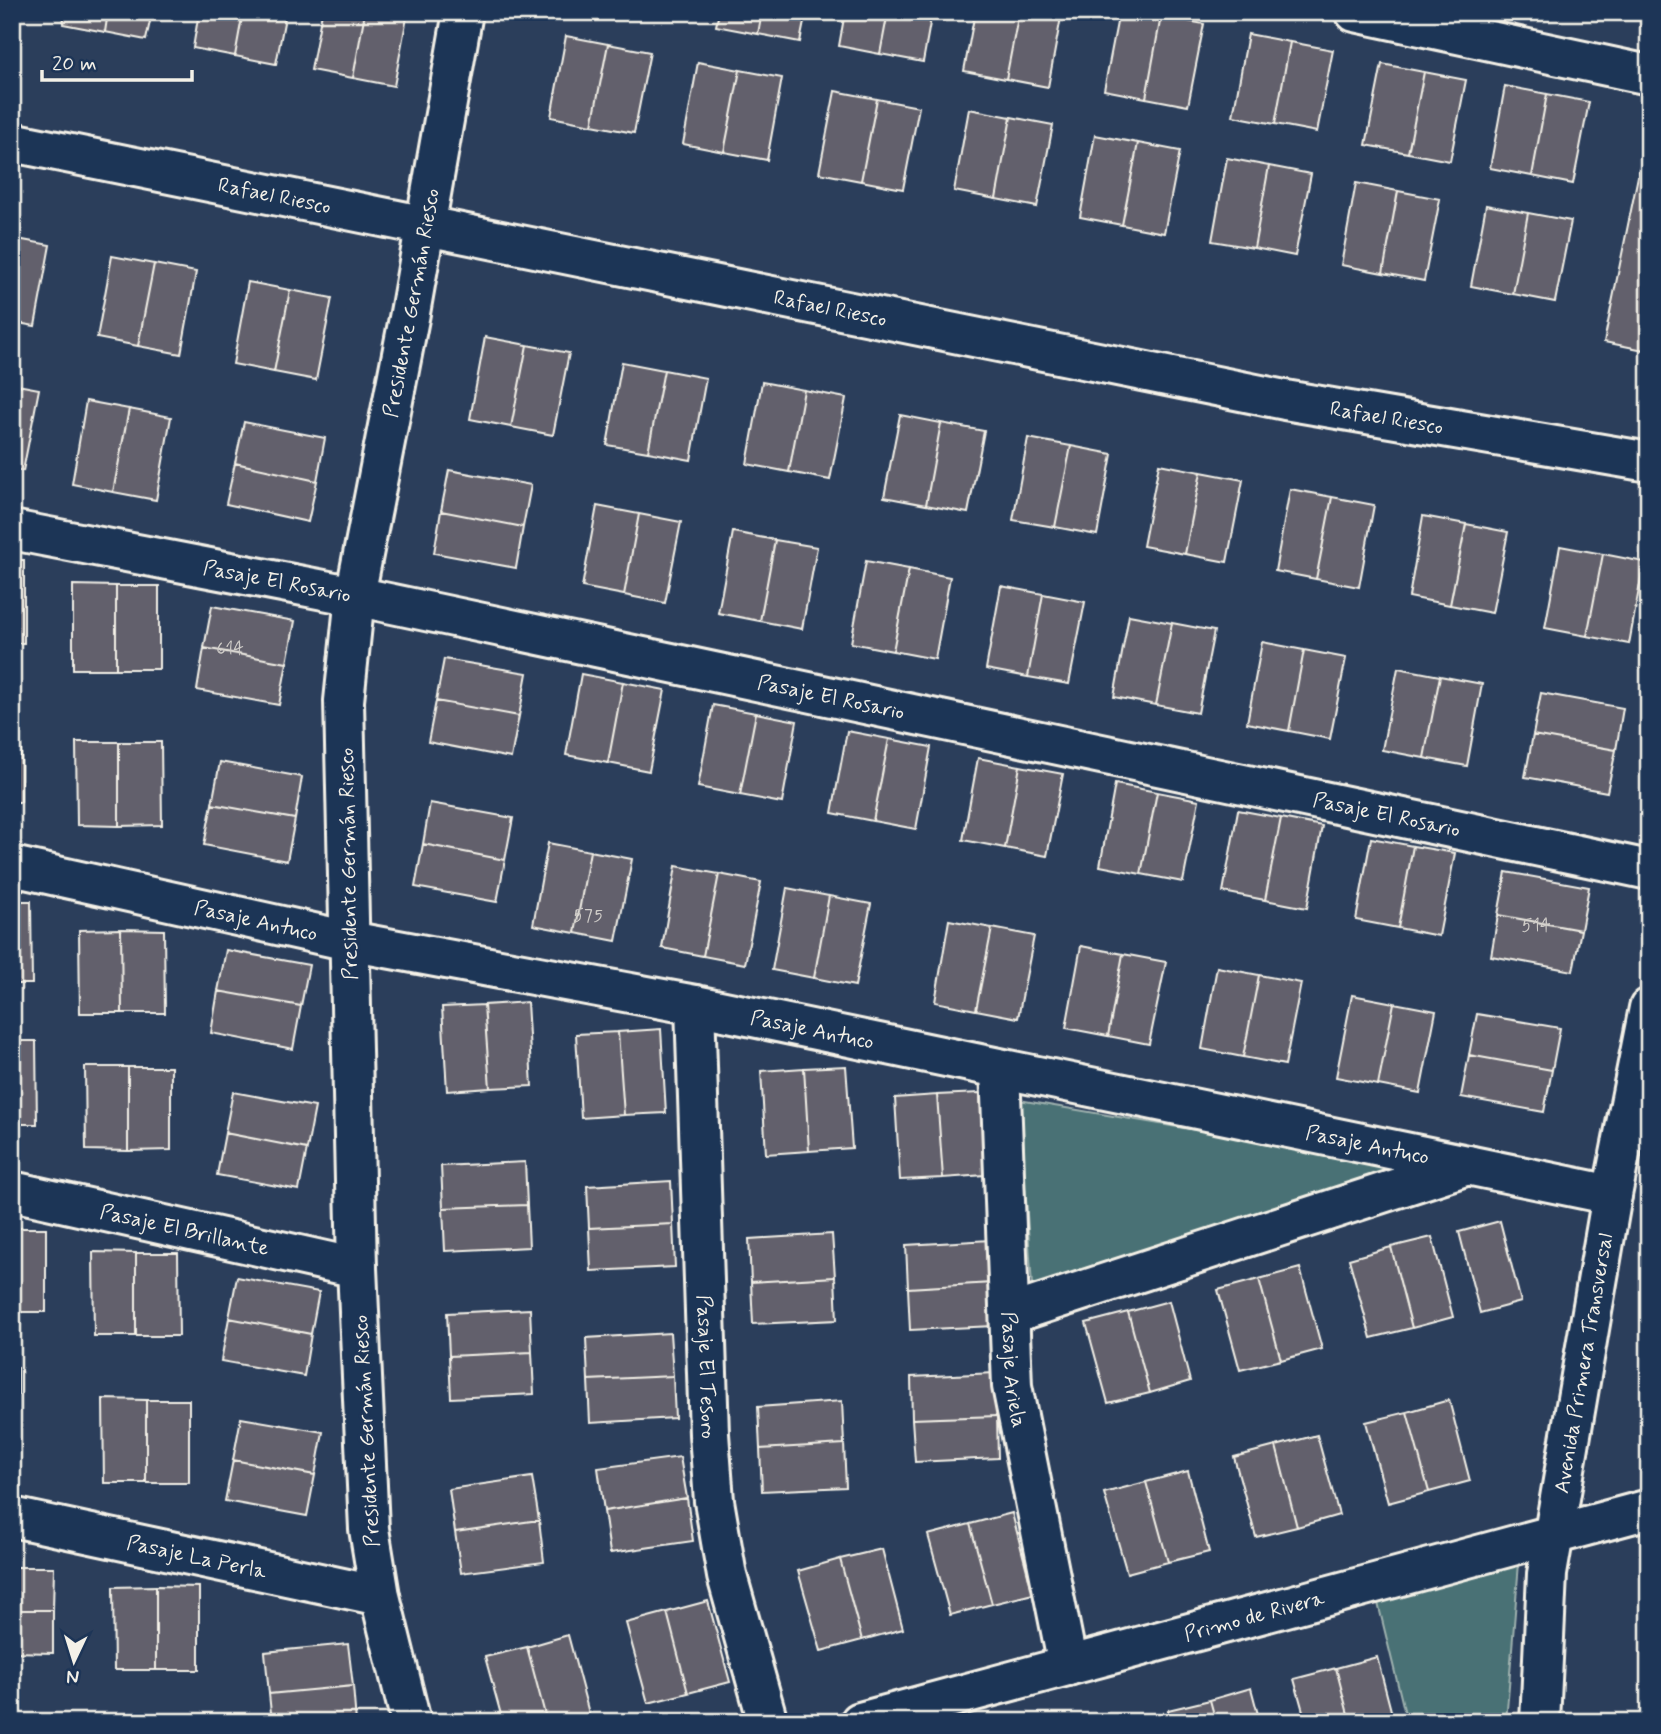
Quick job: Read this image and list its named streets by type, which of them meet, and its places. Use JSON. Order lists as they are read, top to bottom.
{
  "streets": {
    "street": [
      "Rafael Riesco",
      "Presidente Germán Riesco",
      "Pasaje El Rosario",
      "Pasaje Antuco",
      "Pasaje El Brillante",
      "Avenida Primera Transversal",
      "Pasaje El Tesoro",
      "Pasaje Ariela",
      "Pasaje La Perla",
      "Primo de Rivera"
    ]
  },
  "crossings": [
    ["Rafael Riesco", "Presidente Germán Riesco"],
    ["Presidente Germán Riesco", "Pasaje El Rosario"],
    ["Presidente Germán Riesco", "Pasaje Antuco"],
    ["Presidente Germán Riesco", "Pasaje El Brillante"],
    ["Presidente Germán Riesco", "Pasaje La Perla"],
    ["Pasaje Antuco", "Avenida Primera Transversal"],
    ["Pasaje Antuco", "Pasaje El Tesoro"],
    ["Pasaje Antuco", "Pasaje Ariela"],
    ["Avenida Primera Transversal", "Primo de Rivera"],
    ["Pasaje Ariela", "Primo de Rivera"]
  ],
  "house_numbers": ["614", "575", "514"],
  "scale_bar": "20 m",
  "north": "bottom"
}
